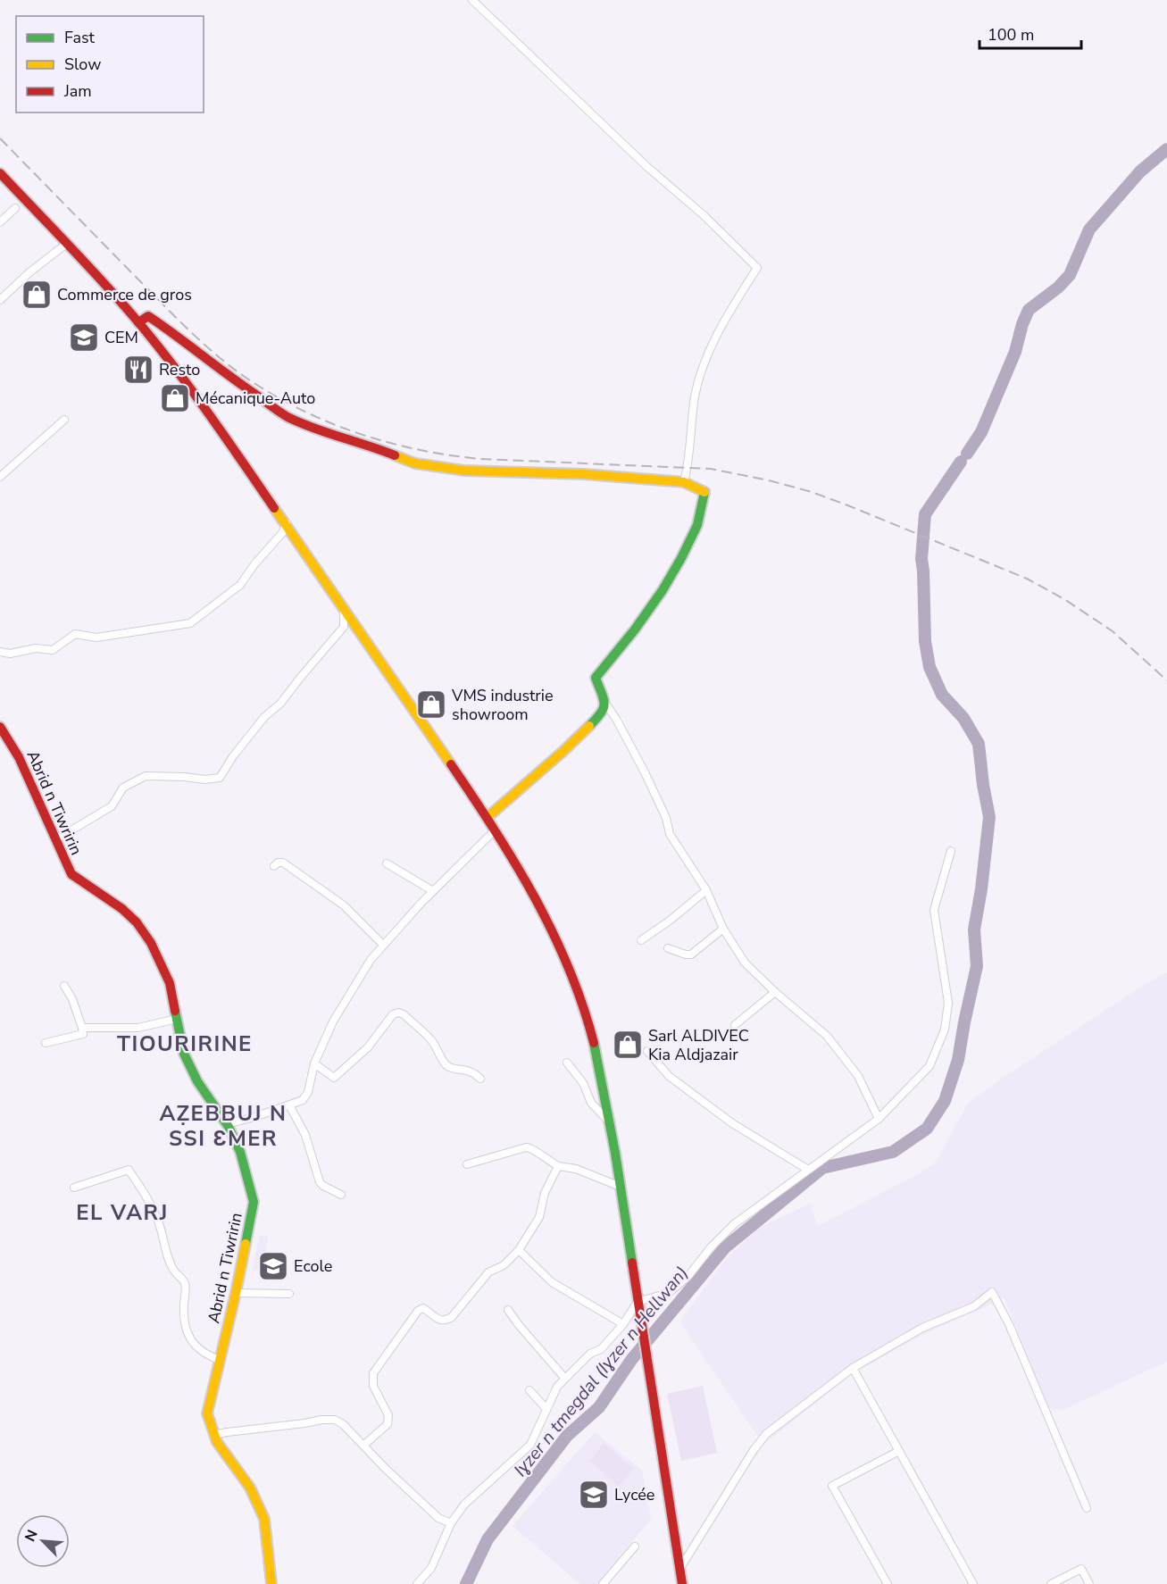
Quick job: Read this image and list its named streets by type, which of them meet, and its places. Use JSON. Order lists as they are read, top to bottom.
{
  "streets": {
    "street": ["Abrid n Tiwririn"]
  },
  "districts": ["TIOURIRINE", "AẒEBBUJ N SSI ƐMER", "EL VARJ"],
  "water": ["Iɣzer n tmegdal (Iɣzer n Hellwan)"],
  "places": {
    "shop": [
      "Commerce de gros",
      "Mécanique-Auto",
      "VMS industrie showroom",
      "Sarl ALDIVEC Kia Aldjazair"
    ],
    "school or university": ["CEM", "Ecole", "Lycée"],
    "restaurant": ["Resto"]
  },
  "legend": ["Fast", "Slow", "Jam"],
  "scale_bar": "100 m",
  "north": "top left"
}
